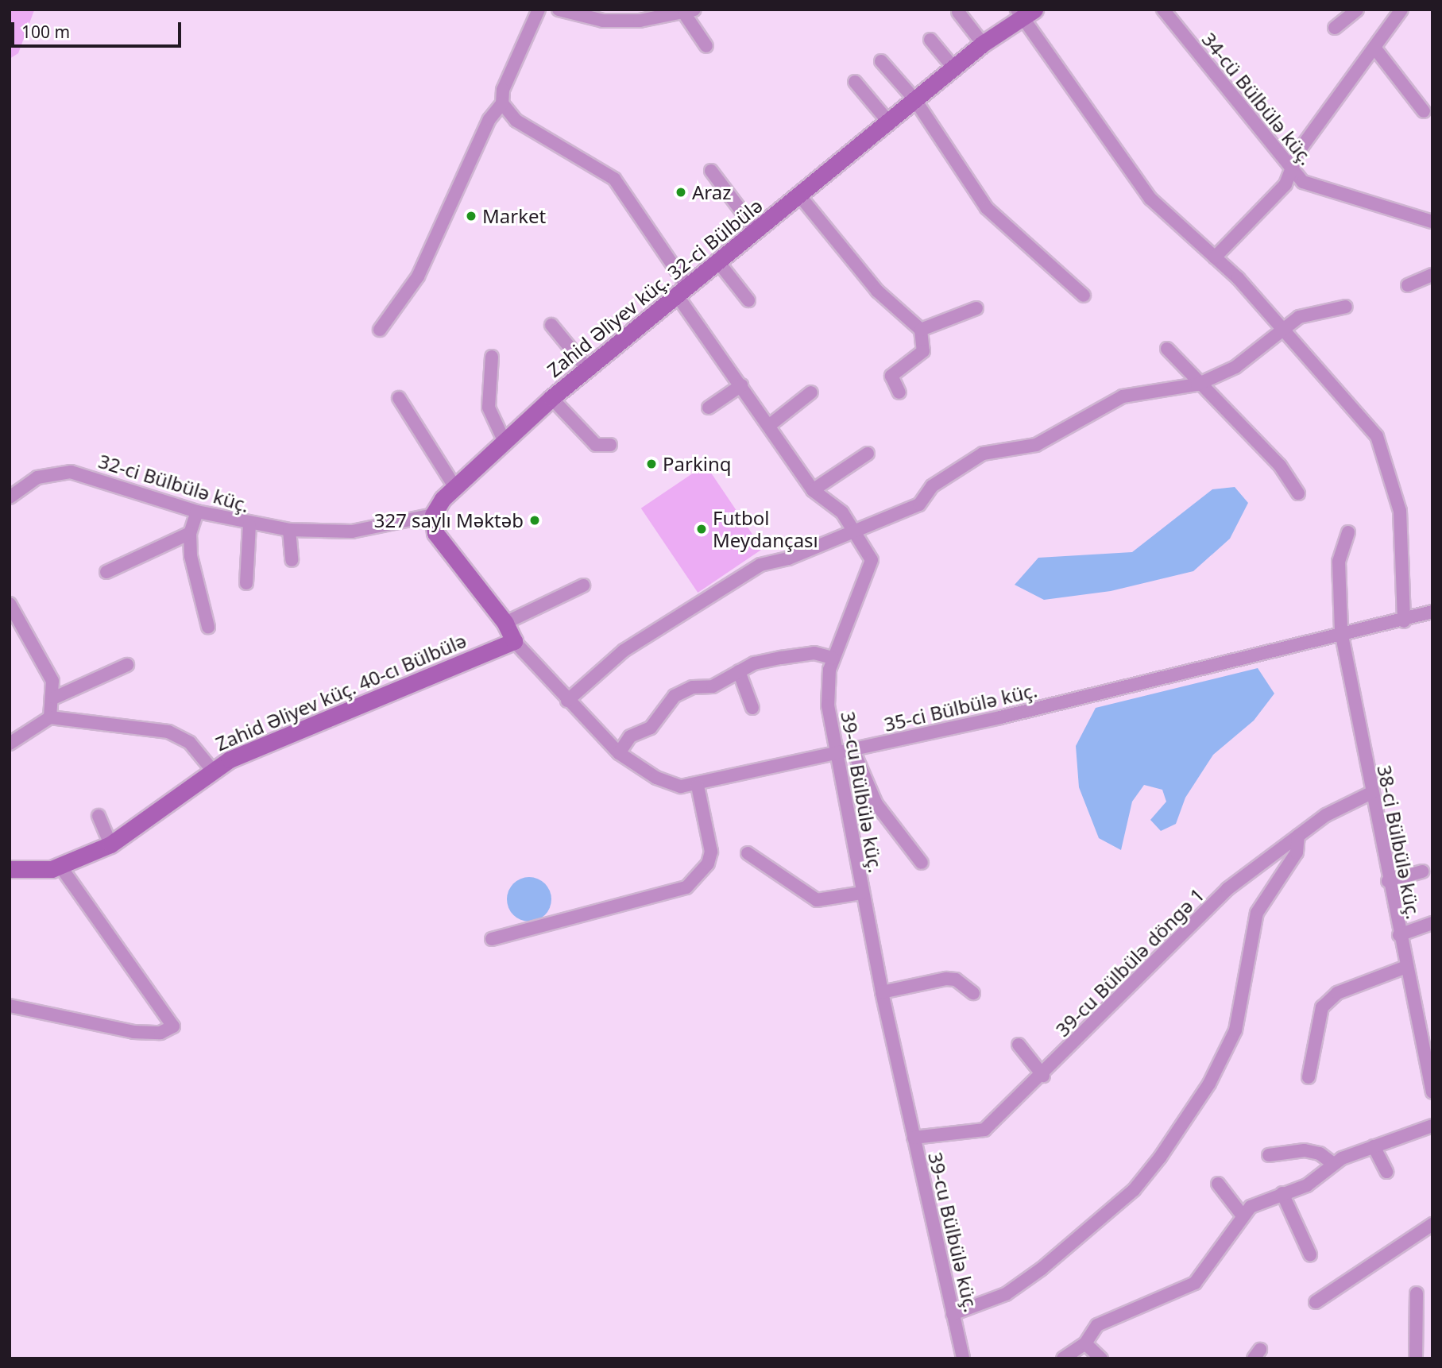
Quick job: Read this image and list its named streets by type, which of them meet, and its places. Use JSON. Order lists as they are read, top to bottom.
{
  "streets": {
    "street": [
      "34-cü Bülbülə küç.",
      "Zahid Əliyev küç. 32-ci Bülbülə",
      "32-ci Bülbülə küç.",
      "Zahid Əliyev küç. 40-cı Bülbülə",
      "35-ci Bülbülə küç.",
      "39-cu Bülbülə küç.",
      "38-ci Bülbülə küç.",
      "39-cu Bülbülə döngə 1"
    ]
  },
  "crossings": [
    ["Zahid Əliyev küç. 32-ci Bülbülə", "32-ci Bülbülə küç."],
    ["Zahid Əliyev küç. 32-ci Bülbülə", "39-cu Bülbülə küç."],
    ["Zahid Əliyev küç. 40-cı Bülbülə", "35-ci Bülbülə küç."],
    ["35-ci Bülbülə küç.", "39-cu Bülbülə küç."],
    ["35-ci Bülbülə küç.", "38-ci Bülbülə küç."],
    ["39-cu Bülbülə küç.", "39-cu Bülbülə döngə 1"],
    ["38-ci Bülbülə küç.", "39-cu Bülbülə döngə 1"]
  ],
  "places": [
    "Araz",
    "Market",
    "Parkinq",
    "327 saylı Məktəb",
    "Futbol Meydançası"
  ],
  "scale_bar": "100 m"
}
